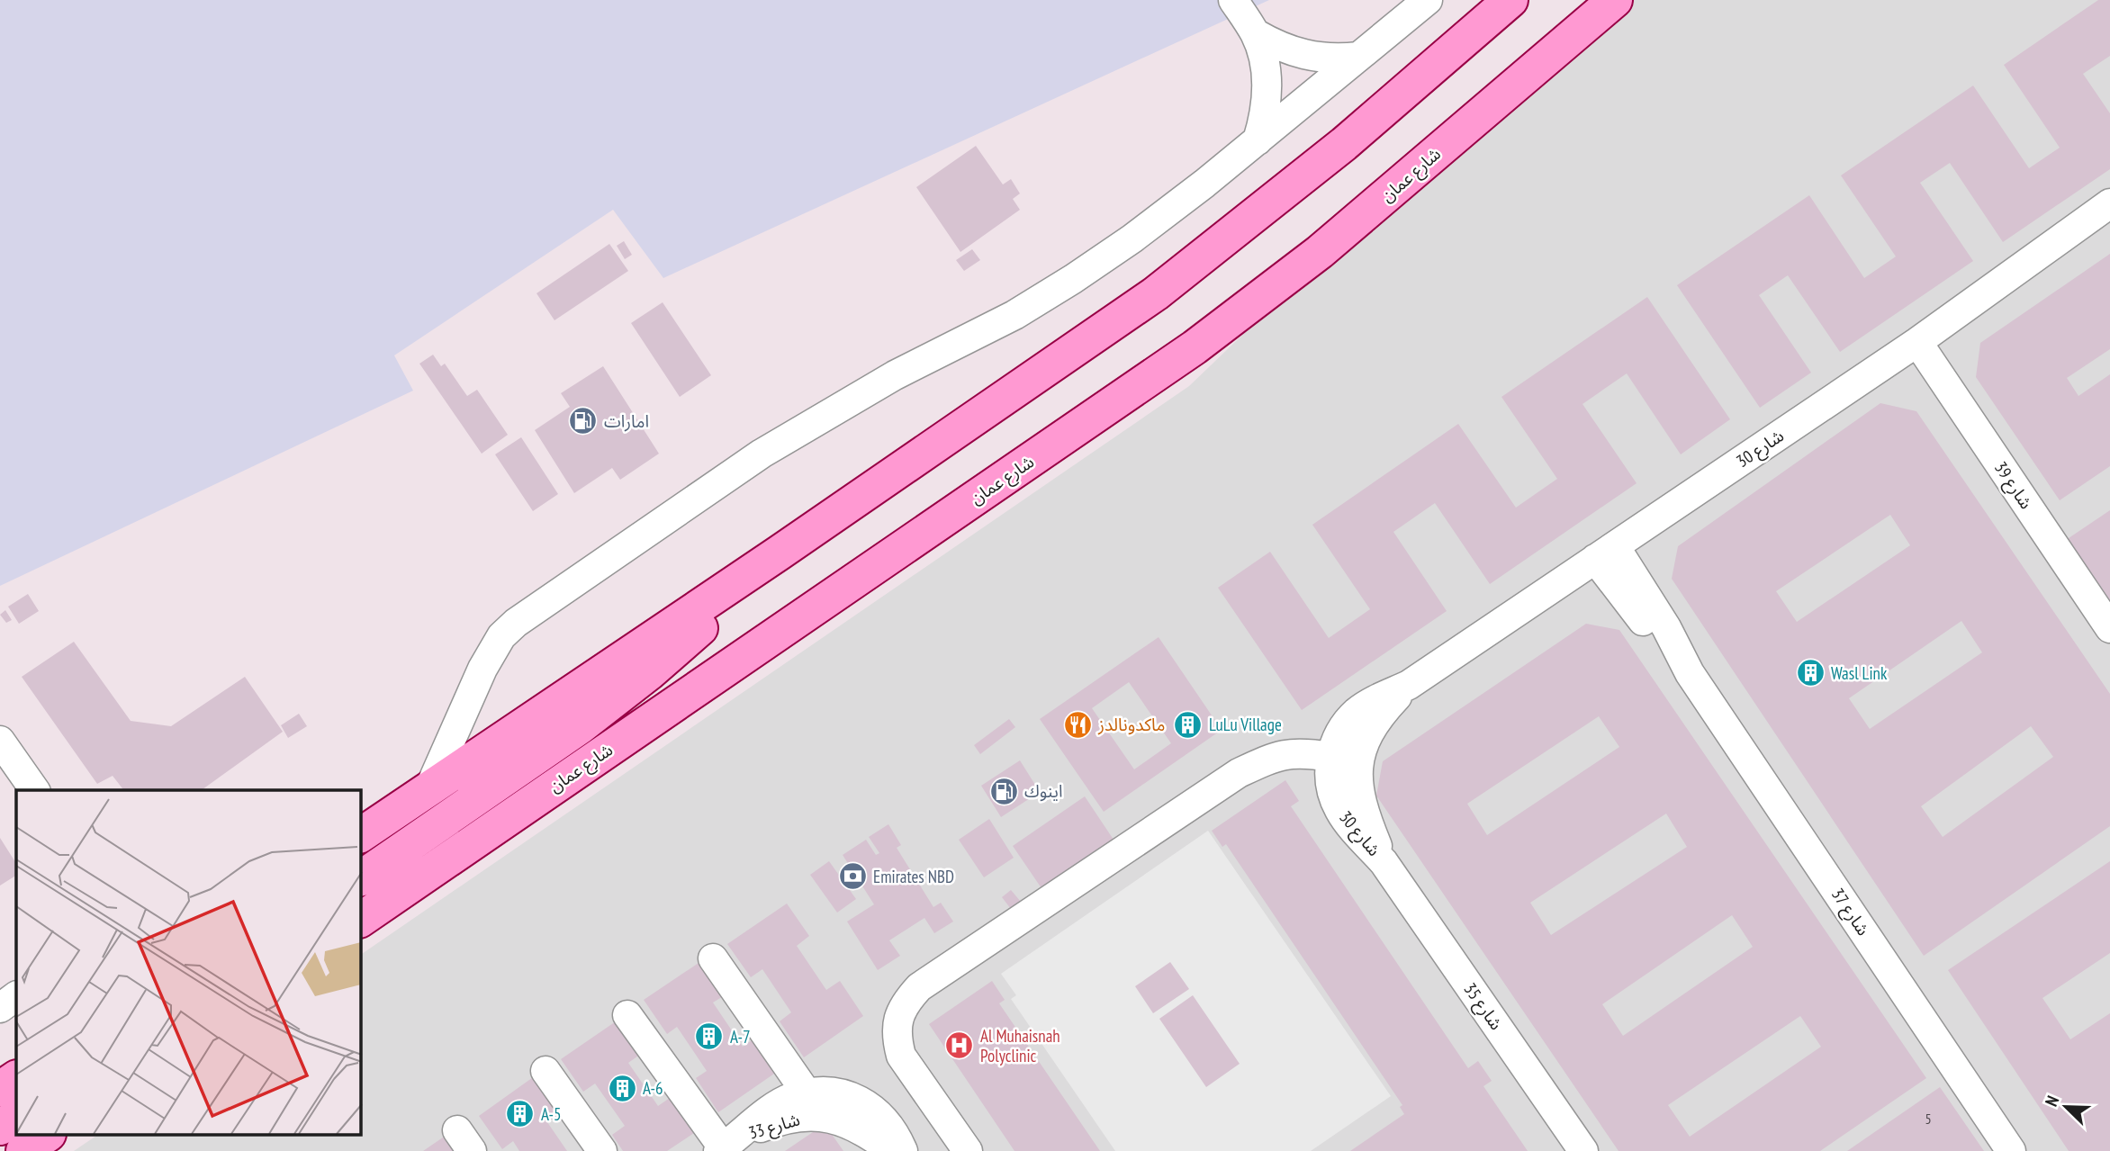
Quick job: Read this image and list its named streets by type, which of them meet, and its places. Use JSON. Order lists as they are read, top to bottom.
{
  "streets": {
    "main road": ["شارع عمان"],
    "street": [
      "شارع 30",
      "شارع 39",
      "شارع 37",
      "شارع 35",
      "شارع 33"
    ]
  },
  "crossings": [
    ["شارع 30", "شارع 39"],
    ["شارع 30", "شارع 37"],
    ["شارع 30", "شارع 35"]
  ],
  "places": {
    "fuel station": ["امارات", "اينوك"],
    "building": [
      "Wasl Link",
      "LuLu Village",
      "A-7",
      "A-6",
      "A-5"
    ],
    "restaurant": ["ماكدونالدز"],
    "bank": ["Emirates NBD"],
    "hospital": ["Al Muhaisnah Polyclinic"]
  },
  "house_numbers": ["5"],
  "north": "top left"
}
